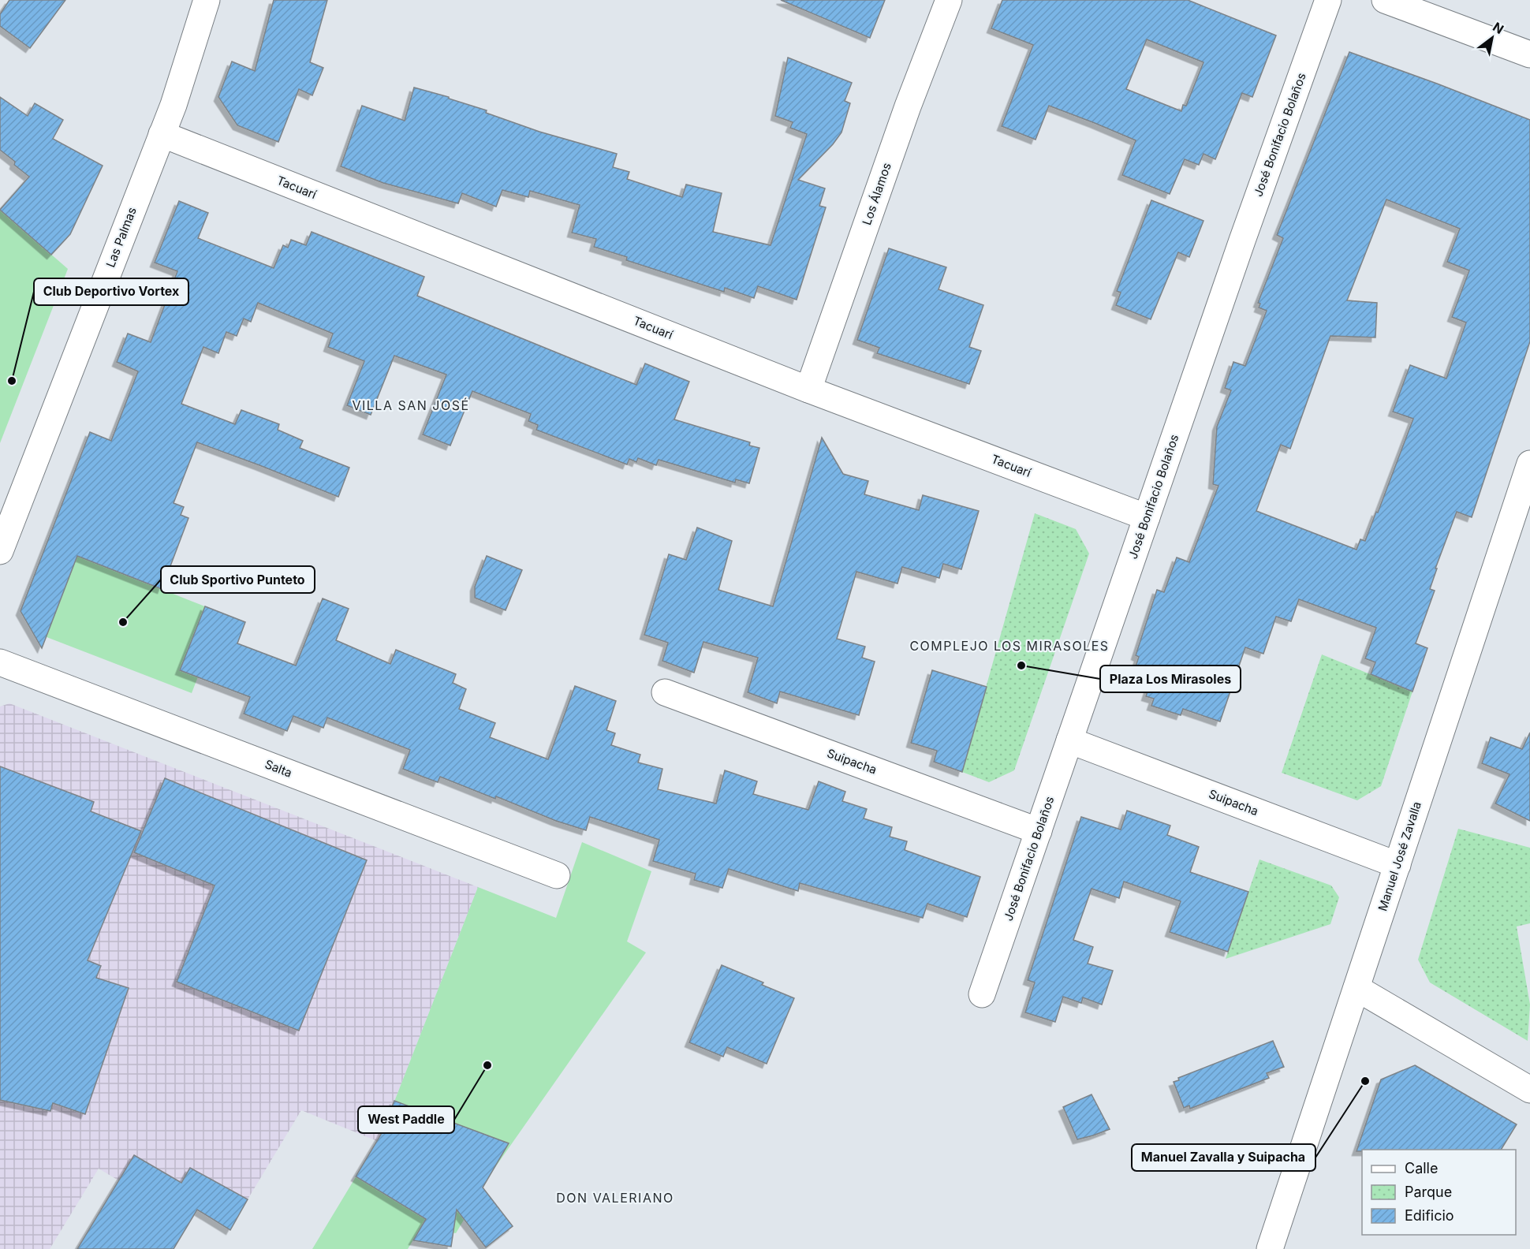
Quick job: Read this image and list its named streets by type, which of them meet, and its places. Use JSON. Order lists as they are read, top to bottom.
{
  "streets": {
    "street": [
      "José Bonifacio Bolaños",
      "Tacuarí",
      "Los Álamos",
      "Las Palmas",
      "Suipacha",
      "Salta",
      "Manuel José Zavalla"
    ]
  },
  "crossings": [
    ["José Bonifacio Bolaños", "Tacuarí"],
    ["José Bonifacio Bolaños", "Suipacha"],
    ["Tacuarí", "Los Álamos"],
    ["Tacuarí", "Las Palmas"],
    ["Suipacha", "Manuel José Zavalla"]
  ],
  "districts": ["VILLA SAN JOSÉ", "COMPLEJO LOS MIRASOLES", "DON VALERIANO"],
  "places": [
    "Club Deportivo Vortex",
    "Club Sportivo Punteto",
    "Plaza Los Mirasoles",
    "West Paddle",
    "Manuel Zavalla y Suipacha"
  ],
  "legend": ["Calle", "Parque", "Edificio"],
  "north": "top right"
}
